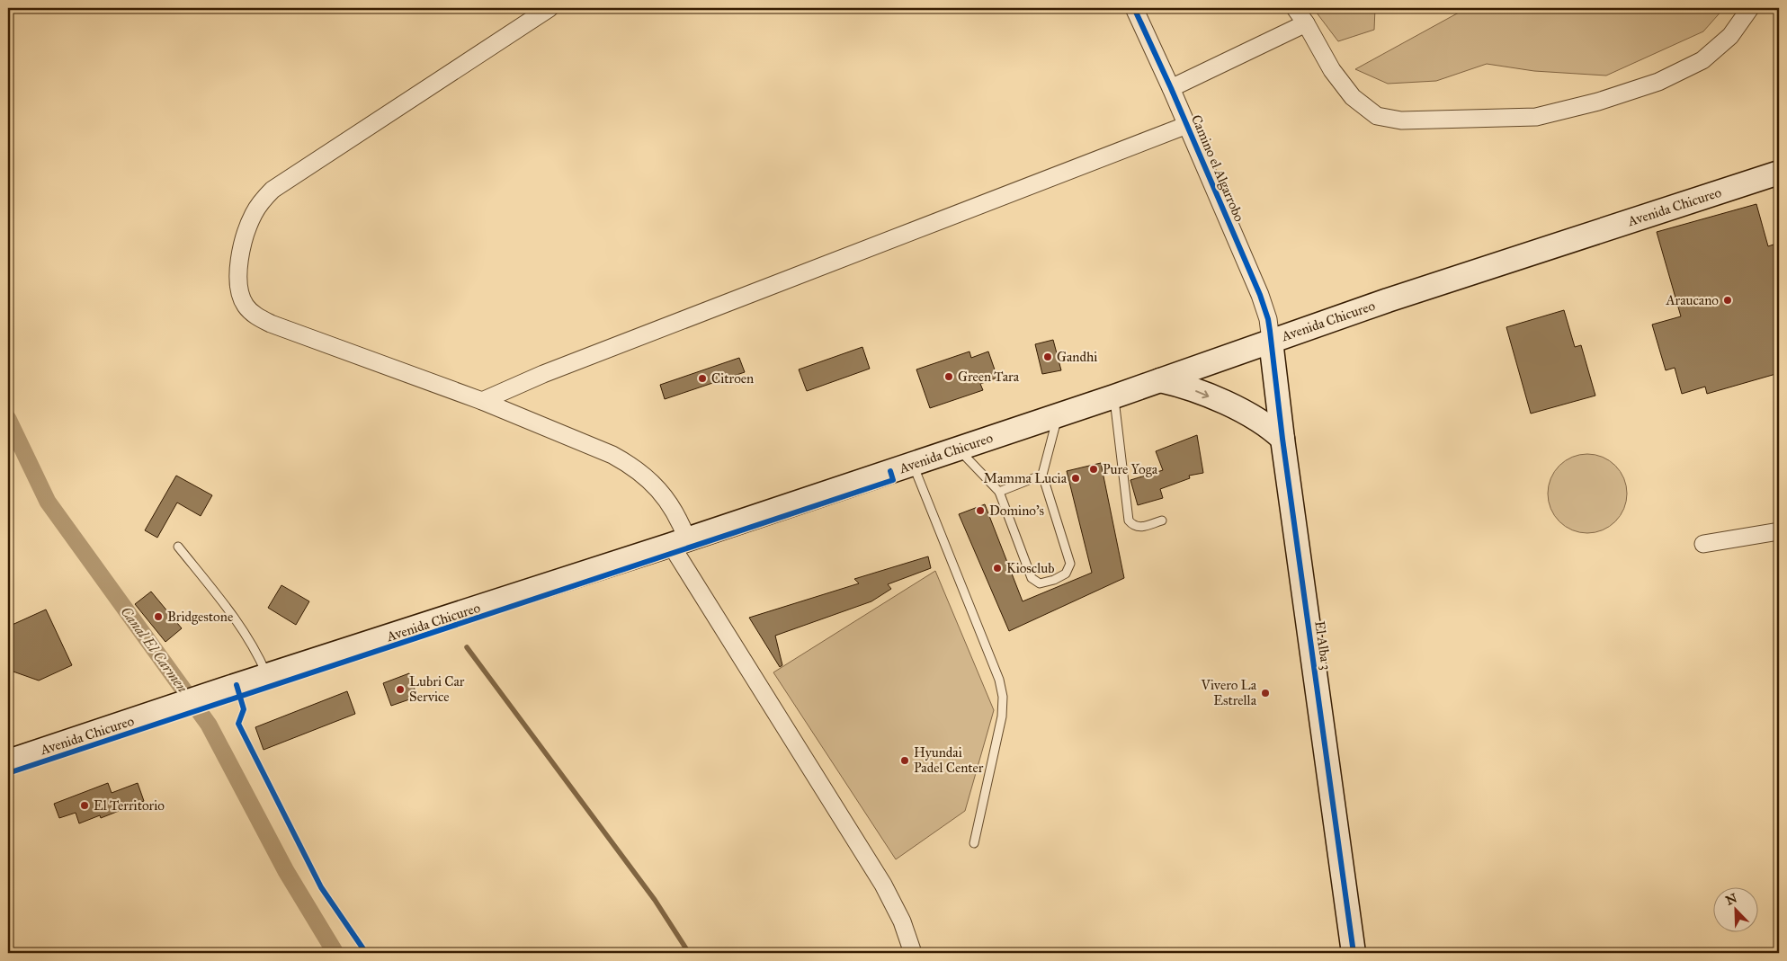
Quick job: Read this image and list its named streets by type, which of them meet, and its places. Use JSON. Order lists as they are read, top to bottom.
{
  "streets": {
    "main road": ["Avenida Chicureo", "El Alba 3"],
    "street": ["Camino el Algarrobo"]
  },
  "crossings": [
    ["Camino el Algarrobo", "Avenida Chicureo"],
    ["Camino el Algarrobo", "El Alba 3"],
    ["Avenida Chicureo", "El Alba 3"]
  ],
  "water": ["Canal El Carmen"],
  "places": [
    "Araucano",
    "Gandhi",
    "Green Tara",
    "Citroen",
    "Pure Yoga",
    "Mamma Lucia",
    "Domino's",
    "Kiosclub",
    "Bridgestone",
    "Lubri Car Service",
    "Vivero La Estrella",
    "Hyundai Padel Center",
    "El Territorio"
  ],
  "north": "top left"
}
